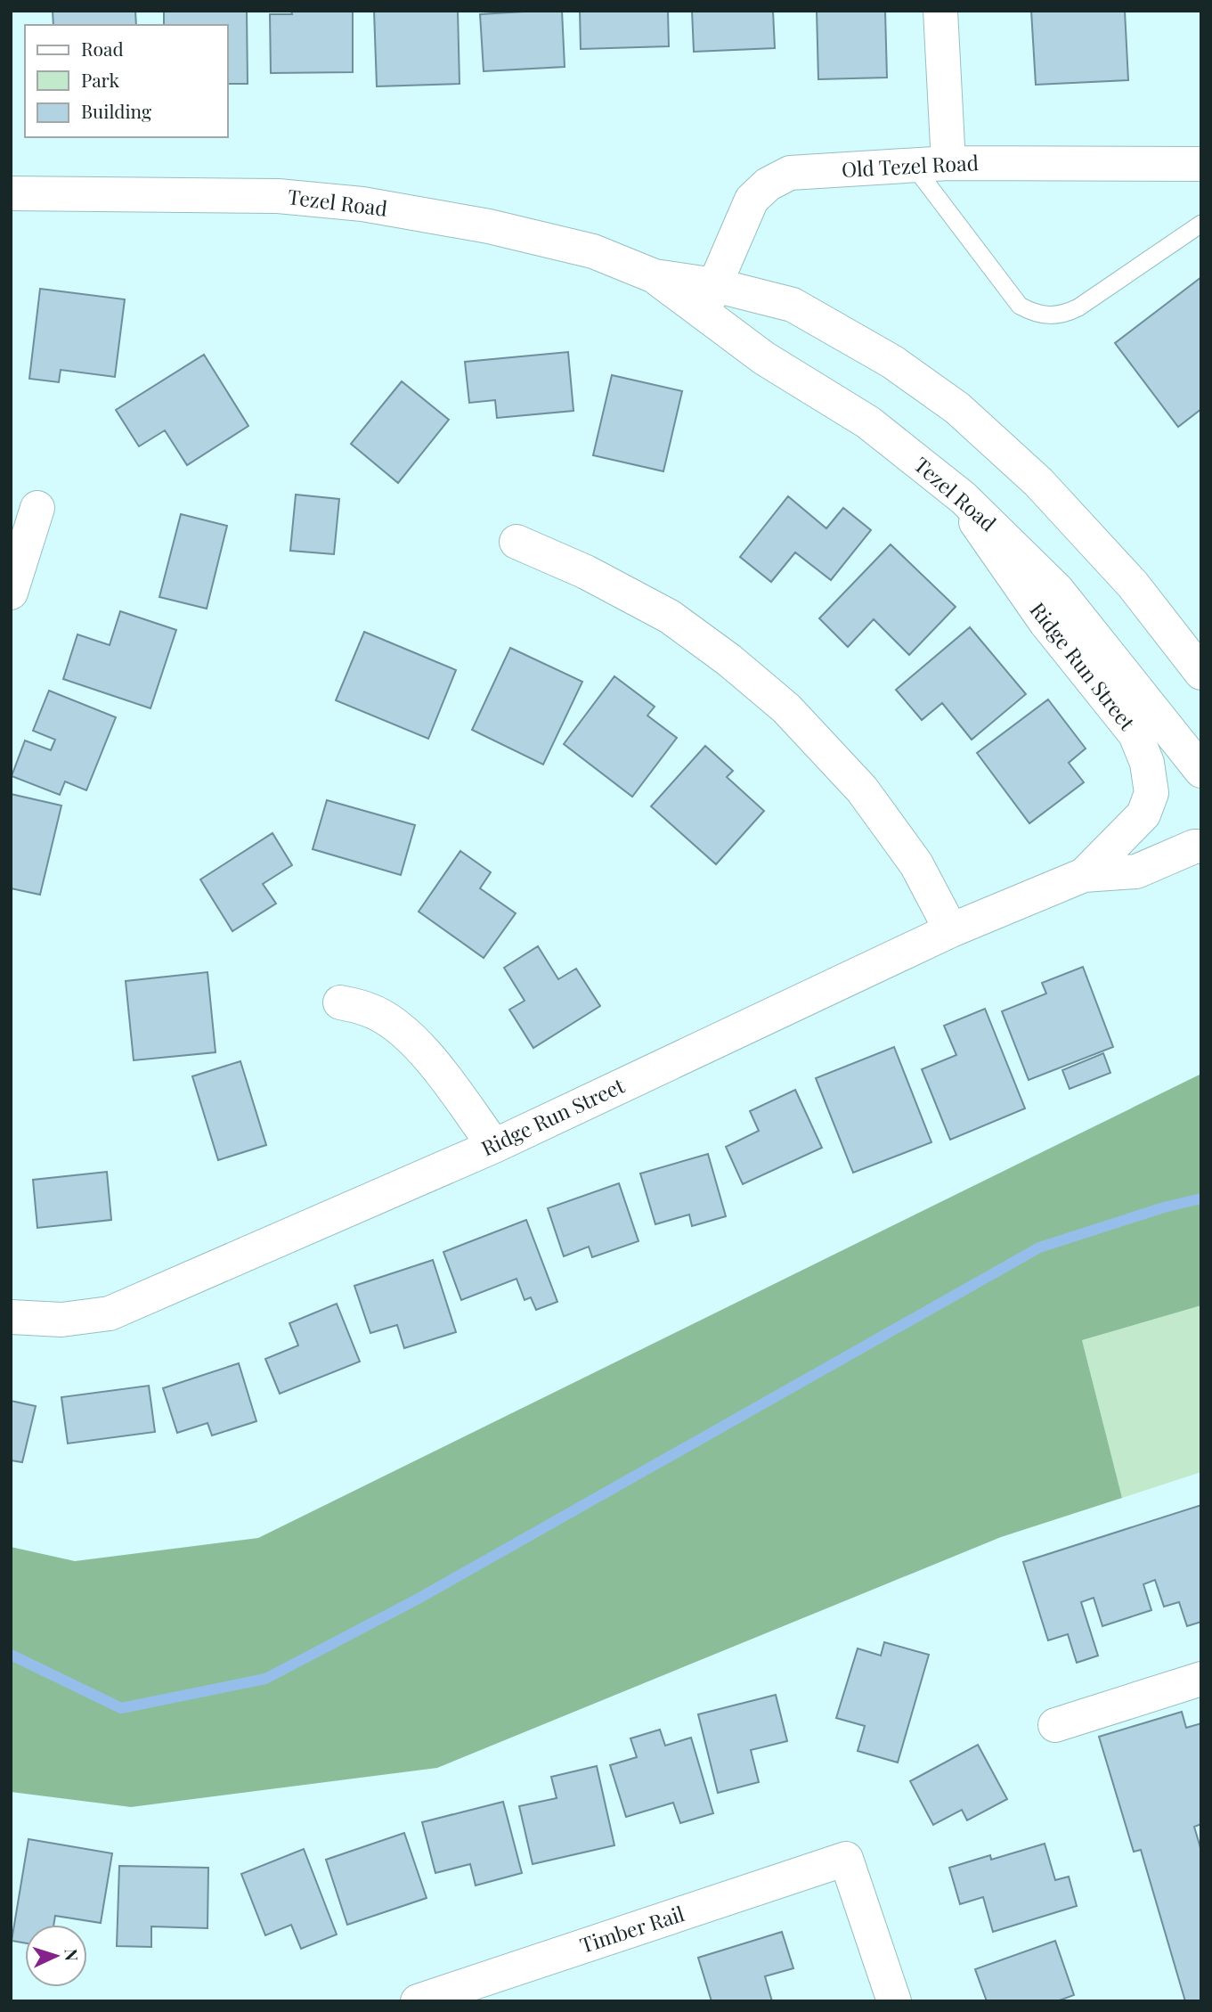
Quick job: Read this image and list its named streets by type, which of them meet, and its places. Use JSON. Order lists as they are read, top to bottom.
{
  "streets": {
    "street": [
      "Old Tezel Road",
      "Tezel Road",
      "Ridge Run Street",
      "Timber Rail"
    ]
  },
  "crossings": [
    ["Old Tezel Road", "Tezel Road"],
    ["Tezel Road", "Ridge Run Street"]
  ],
  "legend": ["Road", "Park", "Building"],
  "north": "right"
}
